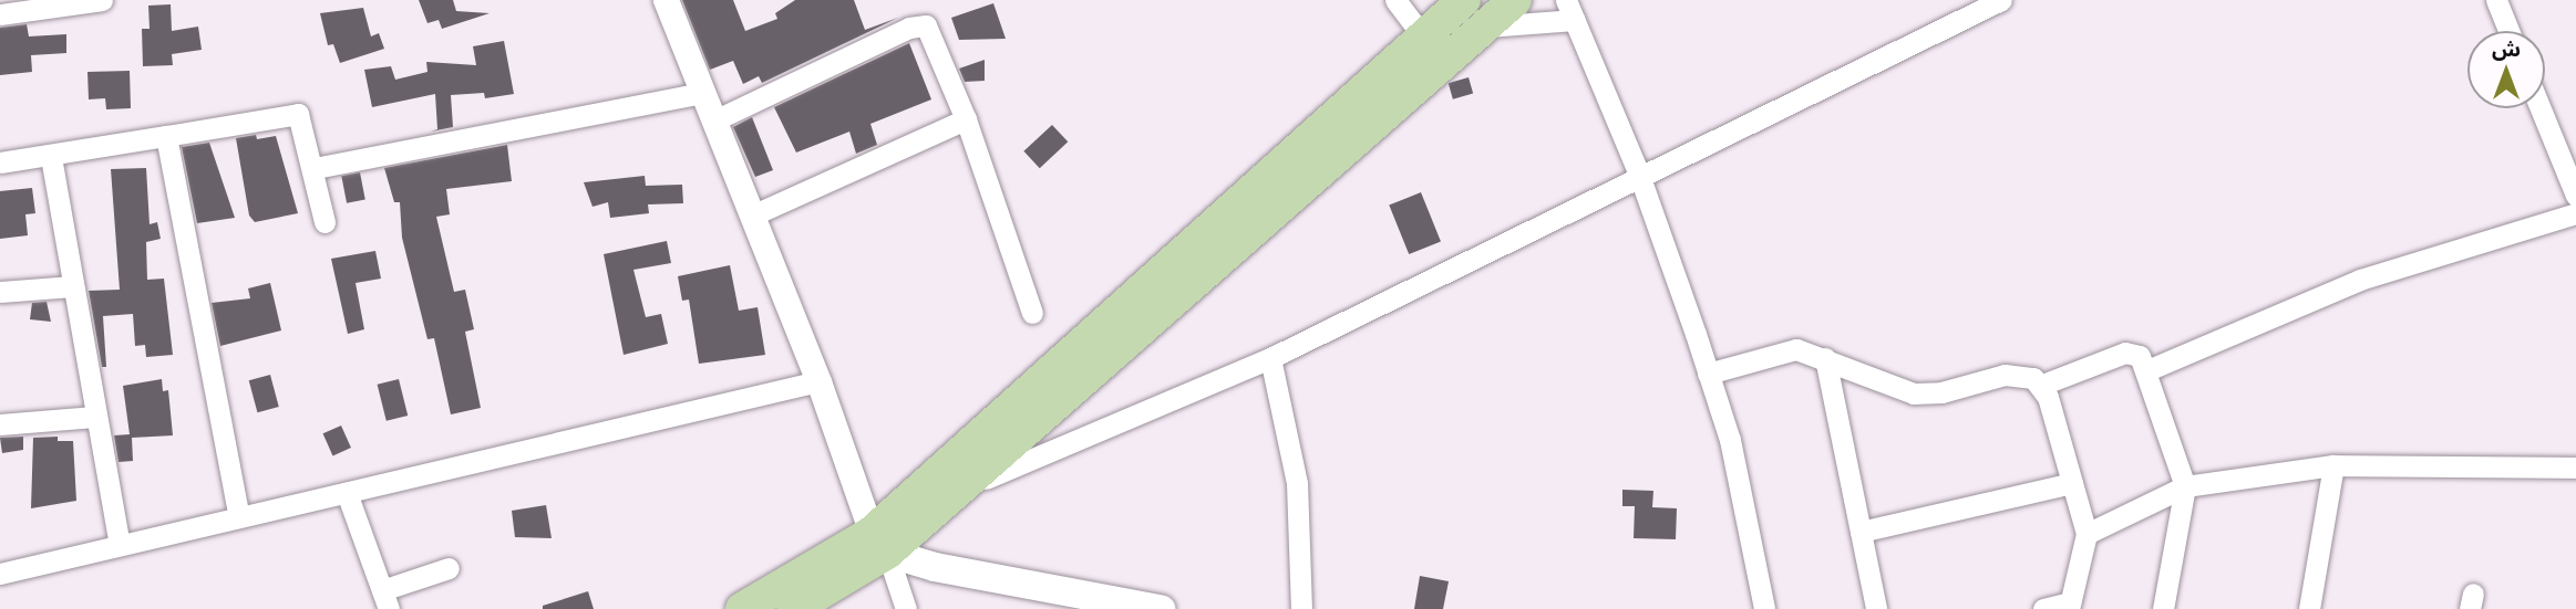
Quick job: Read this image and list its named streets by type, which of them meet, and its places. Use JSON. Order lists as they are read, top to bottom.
{
  "north": "top"
}
